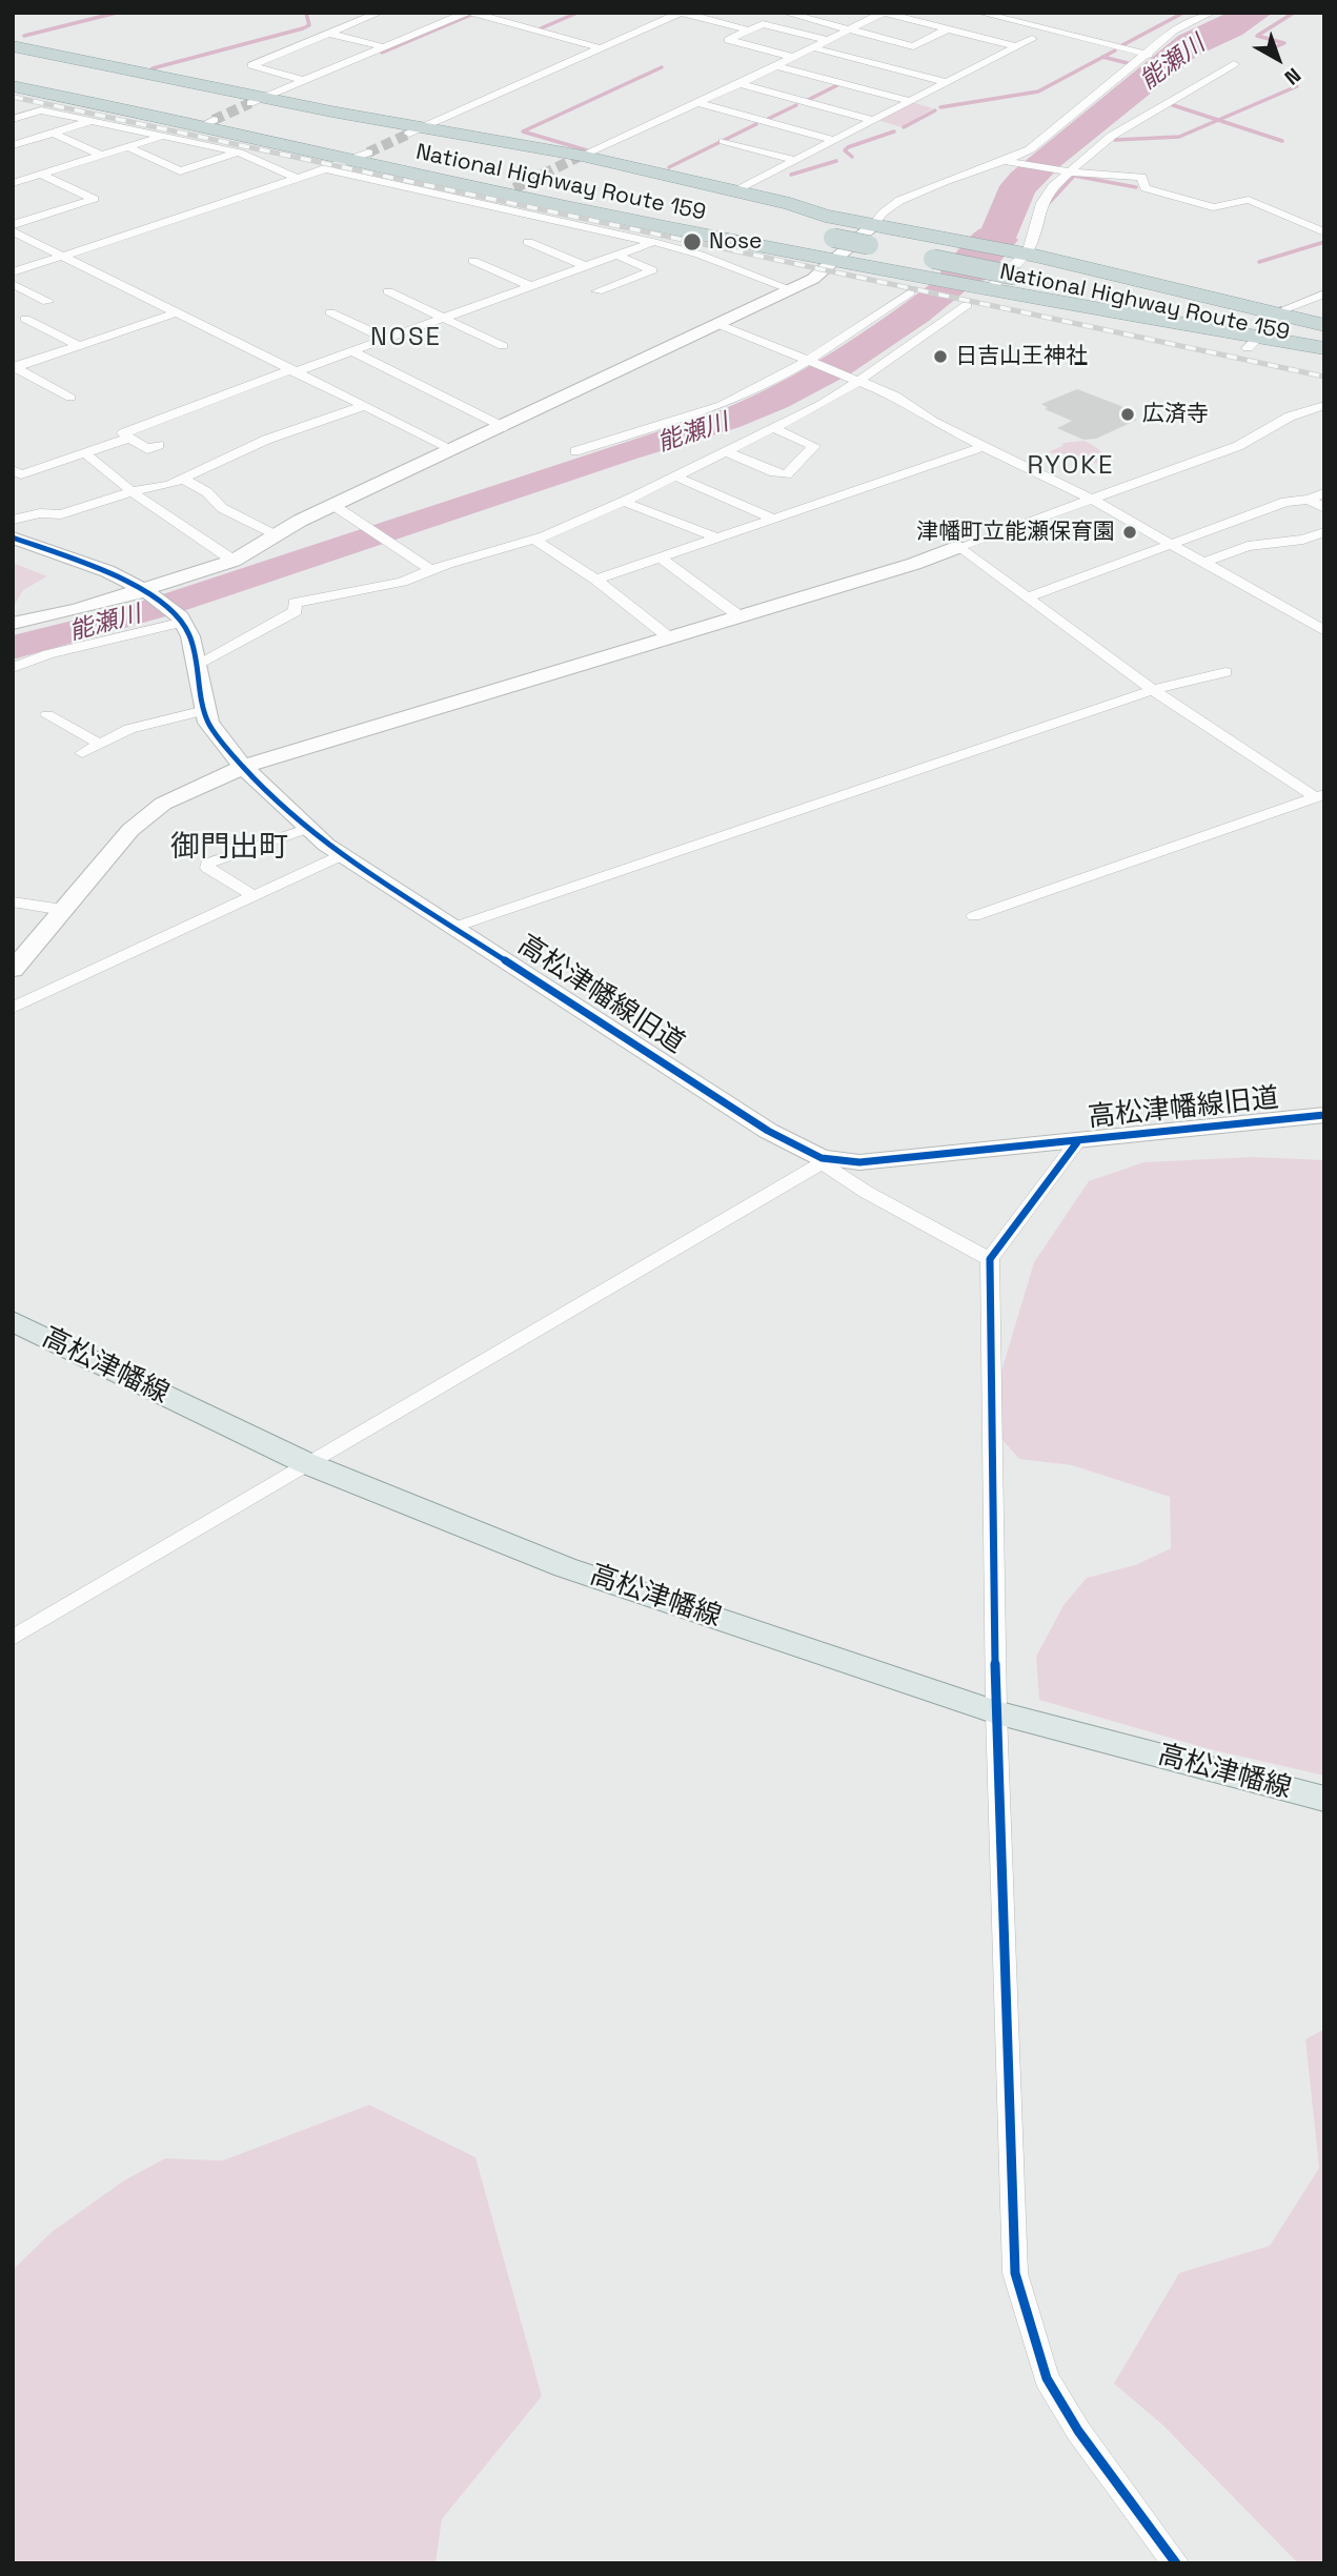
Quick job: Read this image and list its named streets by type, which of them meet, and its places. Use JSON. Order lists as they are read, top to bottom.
{
  "streets": {
    "highway": ["National Highway Route 159"],
    "main road": ["高松津幡線"],
    "street": ["高松津幡線旧道"]
  },
  "districts": ["NOSE", "RYOKE", "御門出町"],
  "water": ["能瀬川"],
  "places": [
    "Nose",
    "日吉山王神社",
    "広済寺",
    "津幡町立能瀬保育園"
  ],
  "north": "bottom right"
}
